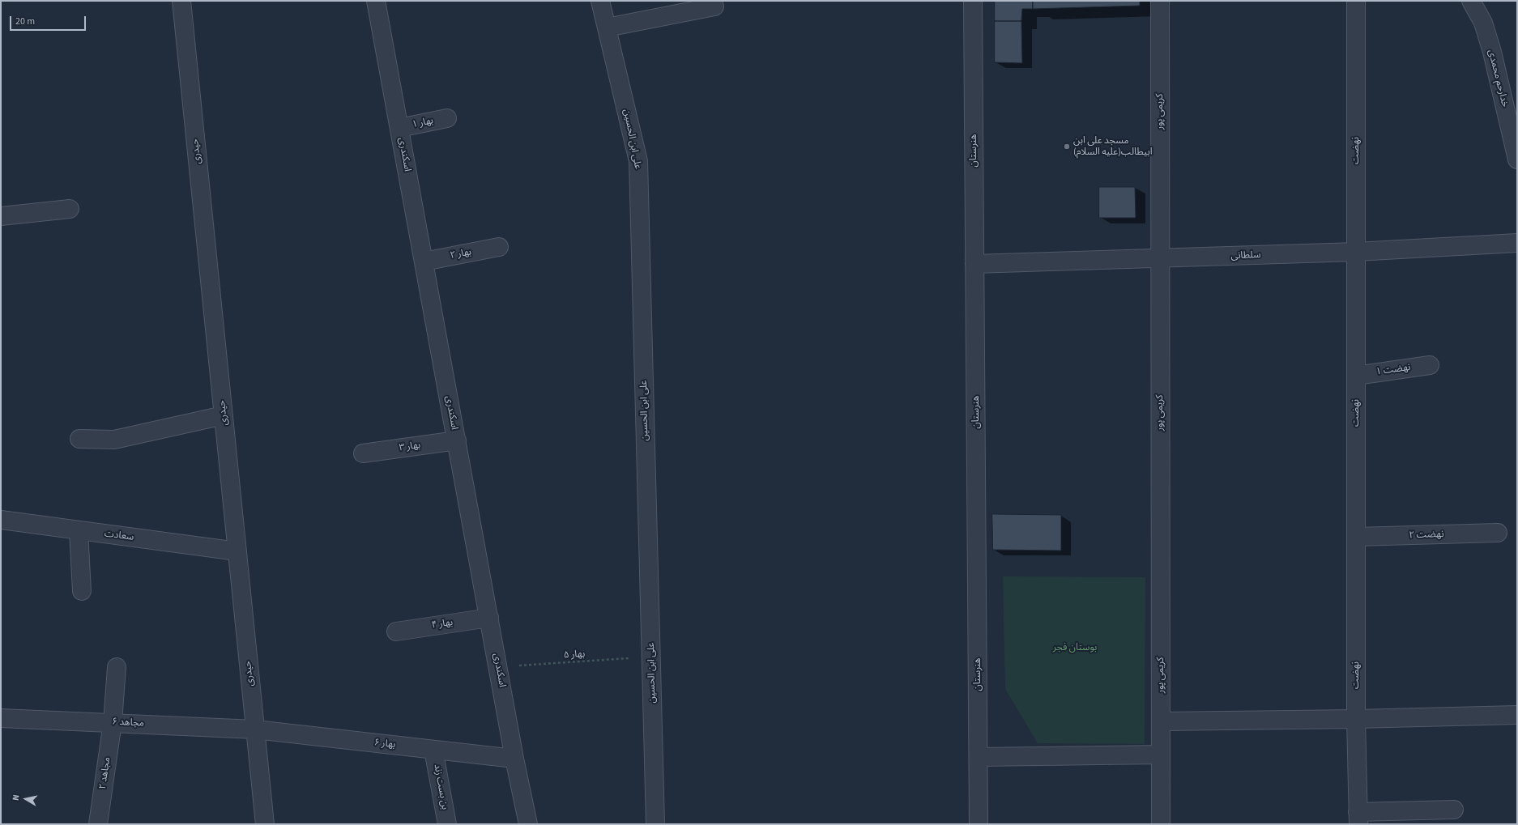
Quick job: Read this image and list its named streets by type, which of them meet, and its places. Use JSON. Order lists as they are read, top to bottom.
{
  "streets": {
    "street": [
      "خدارحم محمدی",
      "کریمی پور",
      "بهار ۱",
      "علی ابن الحسین",
      "هنرستان",
      "نهضت",
      "حیدری",
      "اسکندری",
      "بهار ۲",
      "سلطانی",
      "نهضت ۱",
      "بهار ۳",
      "نهضت ۲",
      "سعادت",
      "بهار ۴",
      "مجاهد ۶",
      "بهار ۶",
      "مجاهد ۲",
      "بن بست زند"
    ],
    "path": ["بهار ۵"]
  },
  "crossings": [
    ["کریمی پور", "سلطانی"],
    ["بهار ۱", "اسکندری"],
    ["علی ابن الحسین", "بهار ۵"],
    ["هنرستان", "سلطانی"],
    ["نهضت", "سلطانی"],
    ["نهضت", "نهضت ۱"],
    ["نهضت", "نهضت ۲"],
    ["حیدری", "سعادت"],
    ["حیدری", "مجاهد ۶"],
    ["حیدری", "بهار ۶"],
    ["اسکندری", "بهار ۲"],
    ["اسکندری", "بهار ۳"],
    ["اسکندری", "بهار ۴"],
    ["اسکندری", "بهار ۵"],
    ["اسکندری", "بهار ۶"],
    ["مجاهد ۶", "بهار ۶"],
    ["مجاهد ۶", "مجاهد ۲"],
    ["بهار ۶", "بن بست زند"]
  ],
  "parks": ["بوستان فجر"],
  "places": ["مسجد علی ابن ابیطالب(علیه السلام)"],
  "scale_bar": "20 m",
  "north": "left"
}
